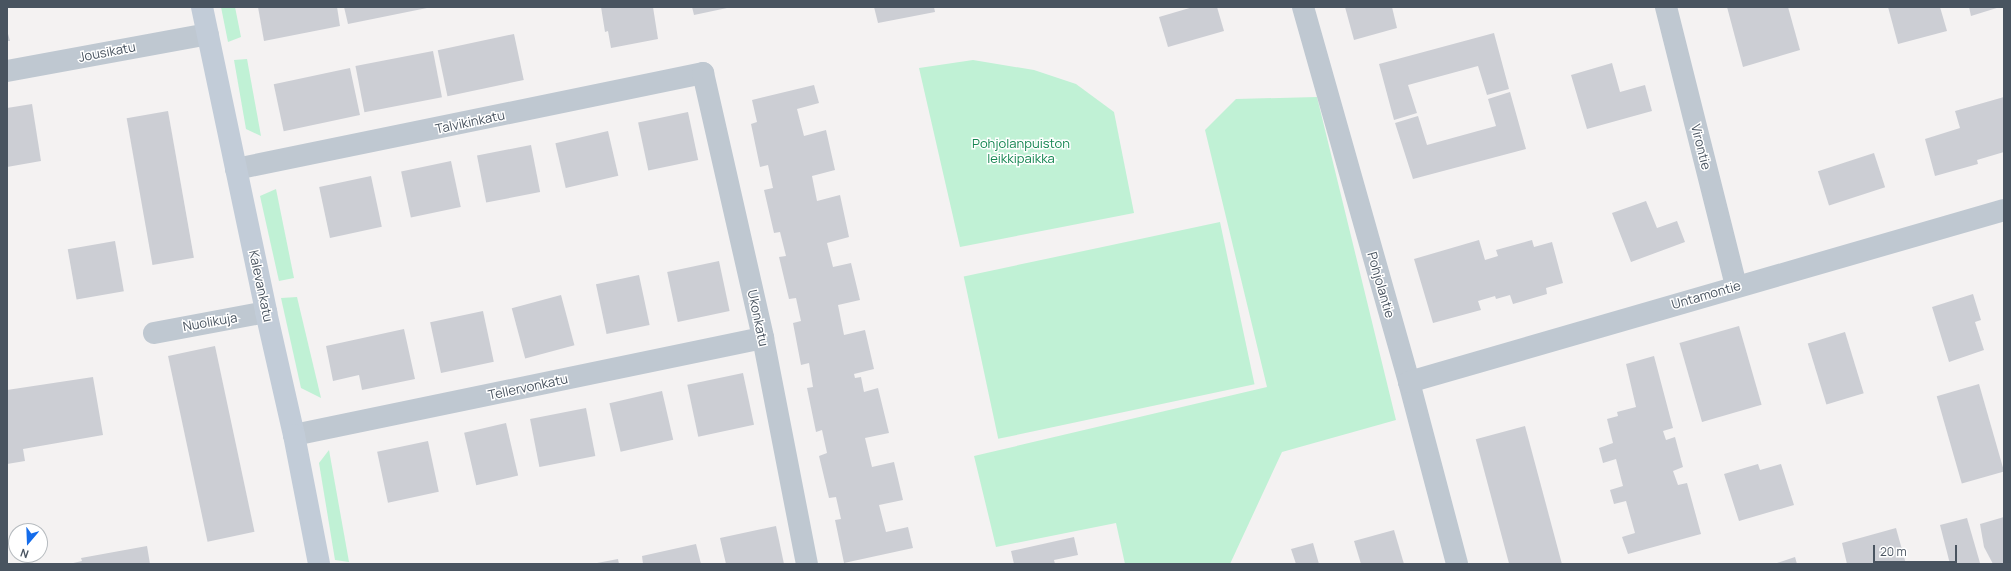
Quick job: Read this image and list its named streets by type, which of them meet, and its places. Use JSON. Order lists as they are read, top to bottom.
{
  "streets": {
    "street": [
      "Jousikatu",
      "Talvikinkatu",
      "Virontie",
      "Pohjolantie",
      "Kalevankatu",
      "Untamontie",
      "Ukonkatu",
      "Nuolikuja",
      "Tellervonkatu"
    ]
  },
  "crossings": [
    ["Jousikatu", "Kalevankatu"],
    ["Talvikinkatu", "Kalevankatu"],
    ["Talvikinkatu", "Ukonkatu"],
    ["Virontie", "Untamontie"],
    ["Pohjolantie", "Untamontie"],
    ["Kalevankatu", "Nuolikuja"],
    ["Kalevankatu", "Tellervonkatu"],
    ["Ukonkatu", "Tellervonkatu"]
  ],
  "parks": ["Pohjolanpuiston leikkipaikka"],
  "scale_bar": "20 m",
  "north": "bottom"
}
